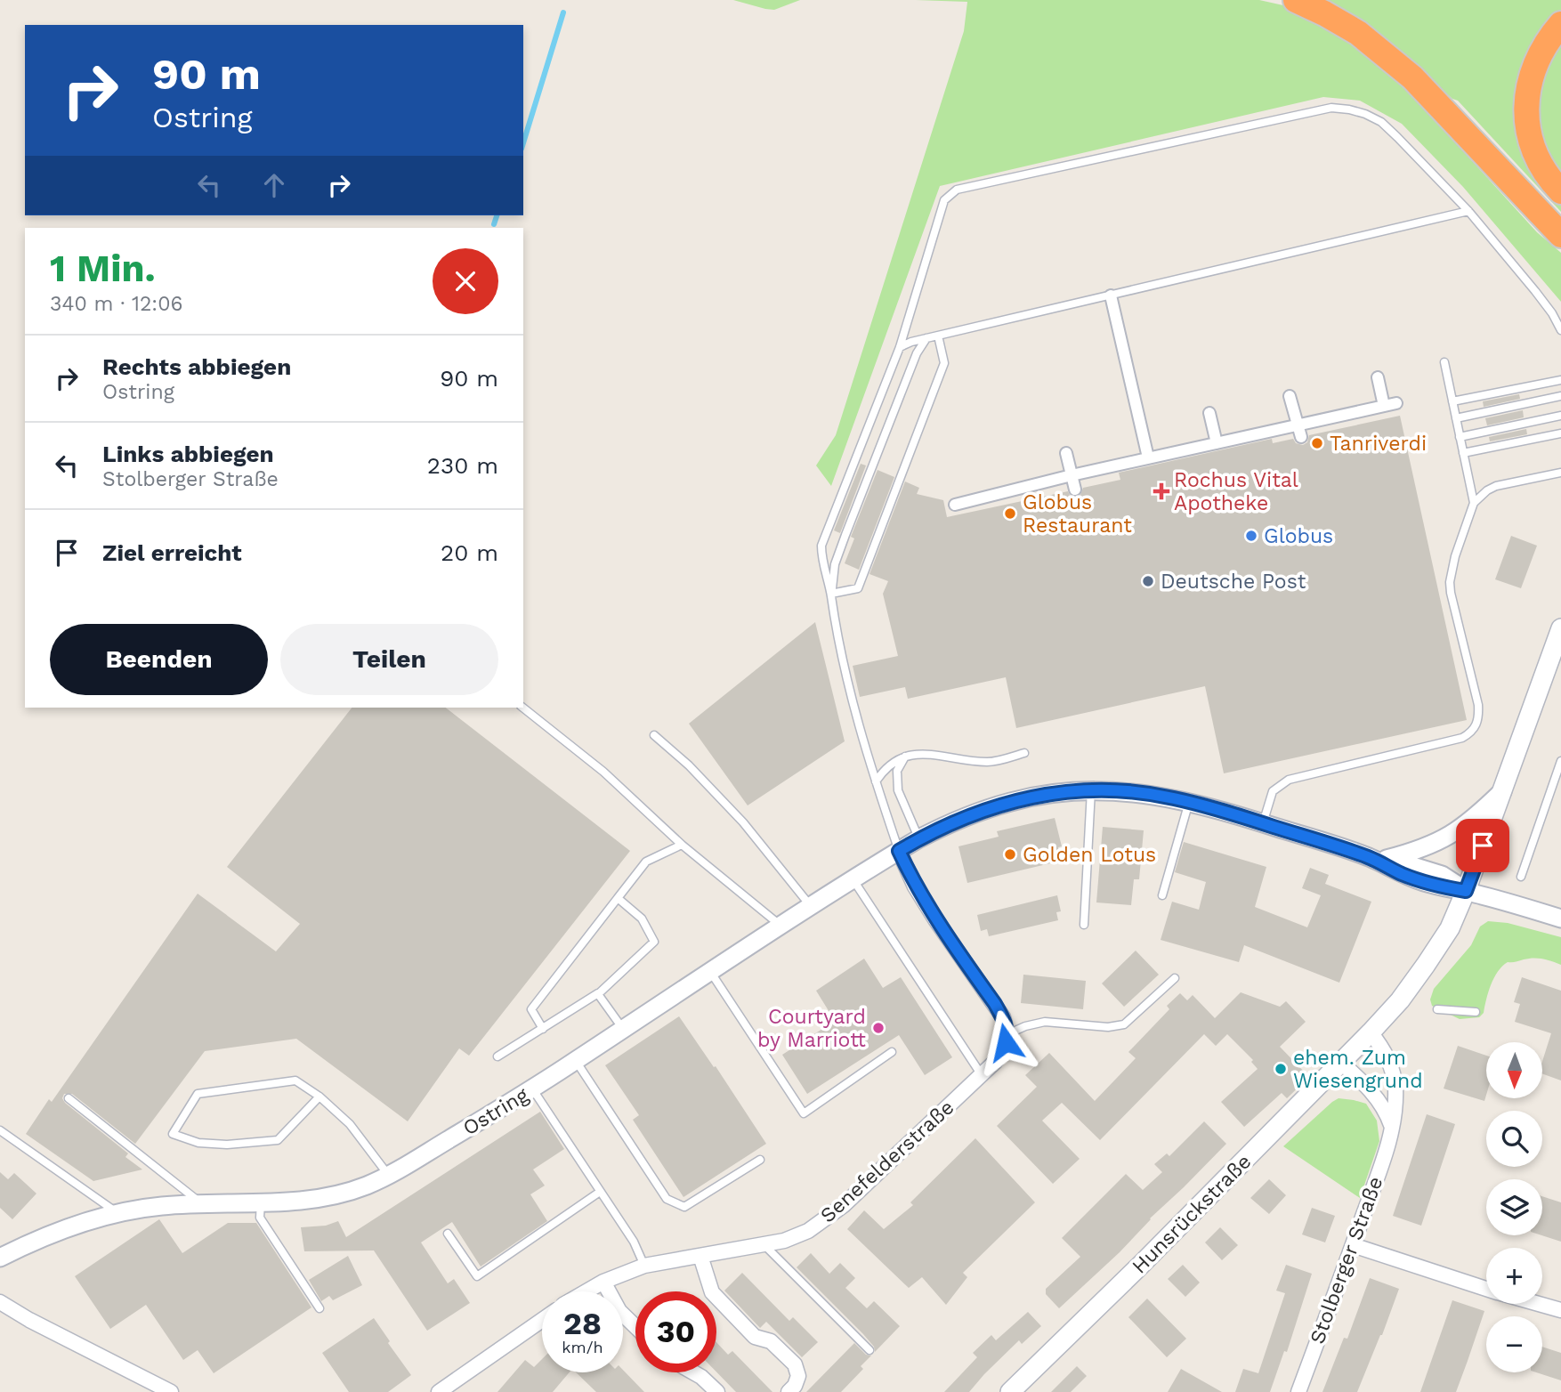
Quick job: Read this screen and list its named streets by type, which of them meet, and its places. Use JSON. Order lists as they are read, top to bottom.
{
  "streets": {
    "main road": ["Hunsrückstraße"],
    "street": ["Ostring", "Senefelderstraße", "Stolberger Straße"]
  },
  "crossings": [
    ["Hunsrückstraße", "Stolberger Straße"]
  ],
  "places": {
    "other": [
      "Tanriverdi",
      "Globus Restaurant",
      "Globus",
      "Deutsche Post",
      "Golden Lotus",
      "Courtyard by Marriott",
      "ehem. Zum Wiesengrund"
    ],
    "health": ["Rochus Vital Apotheke"]
  },
  "north": "bottom",
  "page": {
    "turn": ["90 m", "Ostring"],
    "heading": ["1 Min.", "340 m · 12:06"],
    "list": [
      {
        "name": "Rechts abbiegen",
        "note": "Ostring",
        "value": "90 m"
      },
      {
        "name": "Links abbiegen",
        "note": "Stolberger Straße",
        "value": "230 m"
      },
      {
        "name": "Ziel erreicht",
        "value": "20 m"
      }
    ],
    "buttons": ["Beenden", "Teilen"],
    "map_buttons": ["+", "−"],
    "speed": "28 km/h",
    "limit": "30"
  }
}
